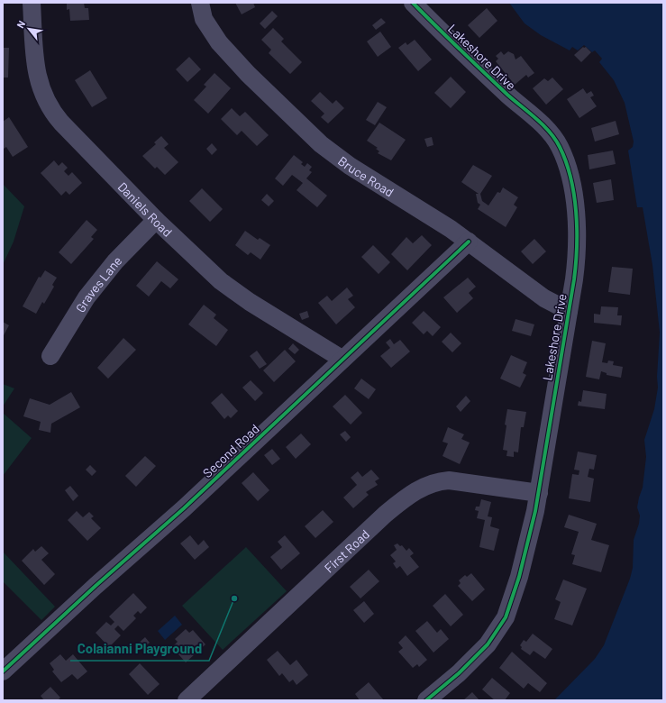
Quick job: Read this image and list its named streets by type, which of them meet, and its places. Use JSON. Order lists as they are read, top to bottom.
{
  "streets": {
    "street": [
      "Lakeshore Drive",
      "Bruce Road",
      "Daniels Road",
      "Graves Lane",
      "Second Road",
      "First Road"
    ]
  },
  "crossings": [
    ["Lakeshore Drive", "Bruce Road"],
    ["Lakeshore Drive", "First Road"],
    ["Bruce Road", "Second Road"],
    ["Daniels Road", "Graves Lane"],
    ["Daniels Road", "Second Road"]
  ],
  "places": ["Colaianni Playground"],
  "north": "top left"
}
